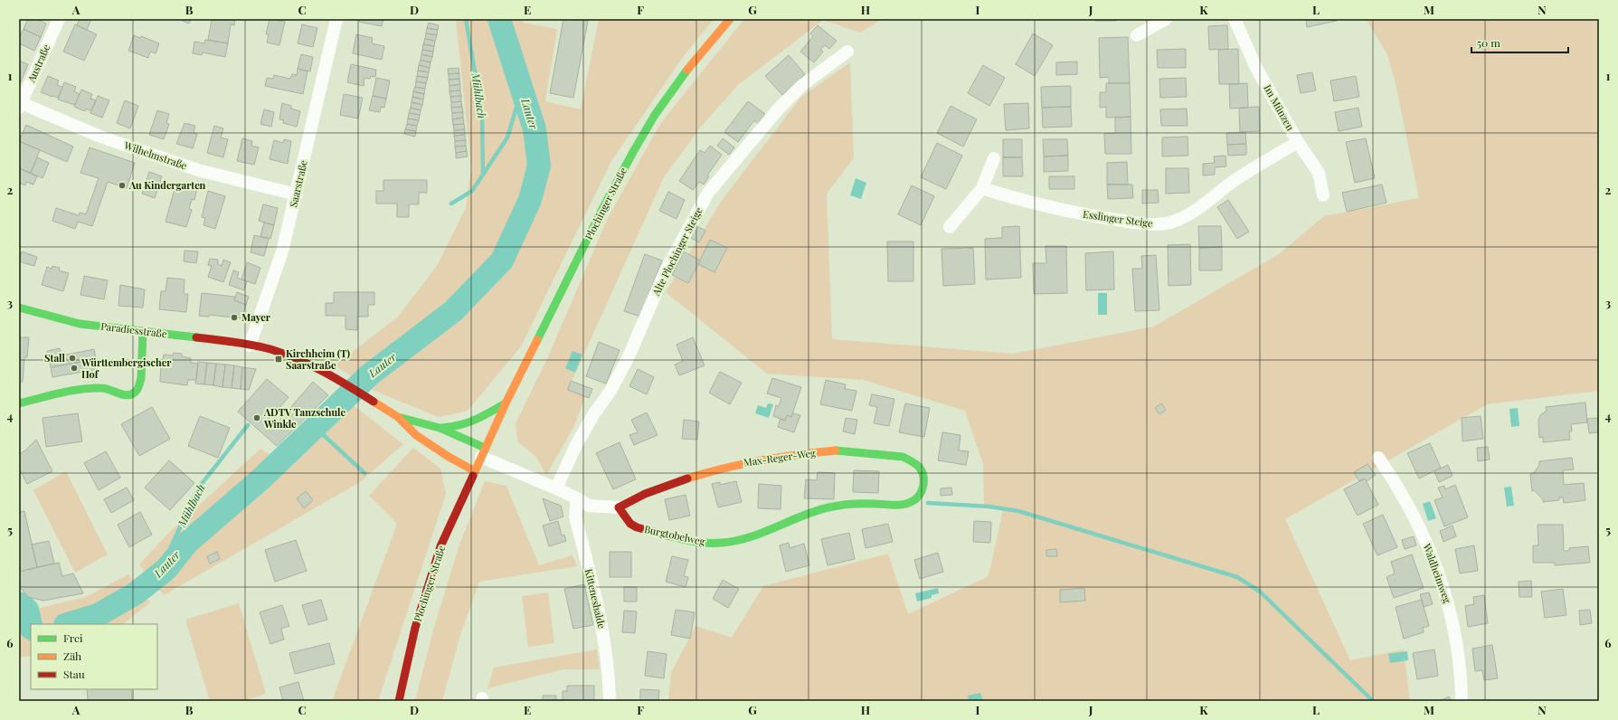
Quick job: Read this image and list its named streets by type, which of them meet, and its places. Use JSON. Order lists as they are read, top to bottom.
{
  "streets": {
    "main road": [
      "Plochinger Straße",
      "Paradiesstraße",
      "Max-Reger-Weg",
      "Burgtobelweg"
    ],
    "street": [
      "Austraße",
      "Im Münzen",
      "Wilhelmstraße",
      "Saarstraße",
      "Esslinger Steige",
      "Alte Plochinger Steige",
      "Waldheimweg",
      "Kitteneshalde"
    ]
  },
  "crossings": [
    ["Austraße", "Wilhelmstraße"],
    ["Im Münzen", "Esslinger Steige"],
    ["Wilhelmstraße", "Saarstraße"],
    ["Saarstraße", "Paradiesstraße"],
    ["Max-Reger-Weg", "Burgtobelweg"]
  ],
  "water": ["Mühlbach", "Lauter"],
  "places": {
    "other": [
      "Au Kindergarten",
      "Mayer",
      "Stall",
      "Württembergischer Hof",
      "ADTV Tanzschule Winkle"
    ],
    "transit": ["Kirchheim (T) Saarstraße"]
  },
  "legend": ["Frei", "Zäh", "Stau"],
  "scale_bar": "50 m",
  "grid": {
    "columns": [
      "A",
      "B",
      "C",
      "D",
      "E",
      "F",
      "G",
      "H",
      "I",
      "J",
      "K",
      "L",
      "M",
      "N"
    ],
    "rows": [
      "1",
      "2",
      "3",
      "4",
      "5",
      "6"
    ]
  }
}
